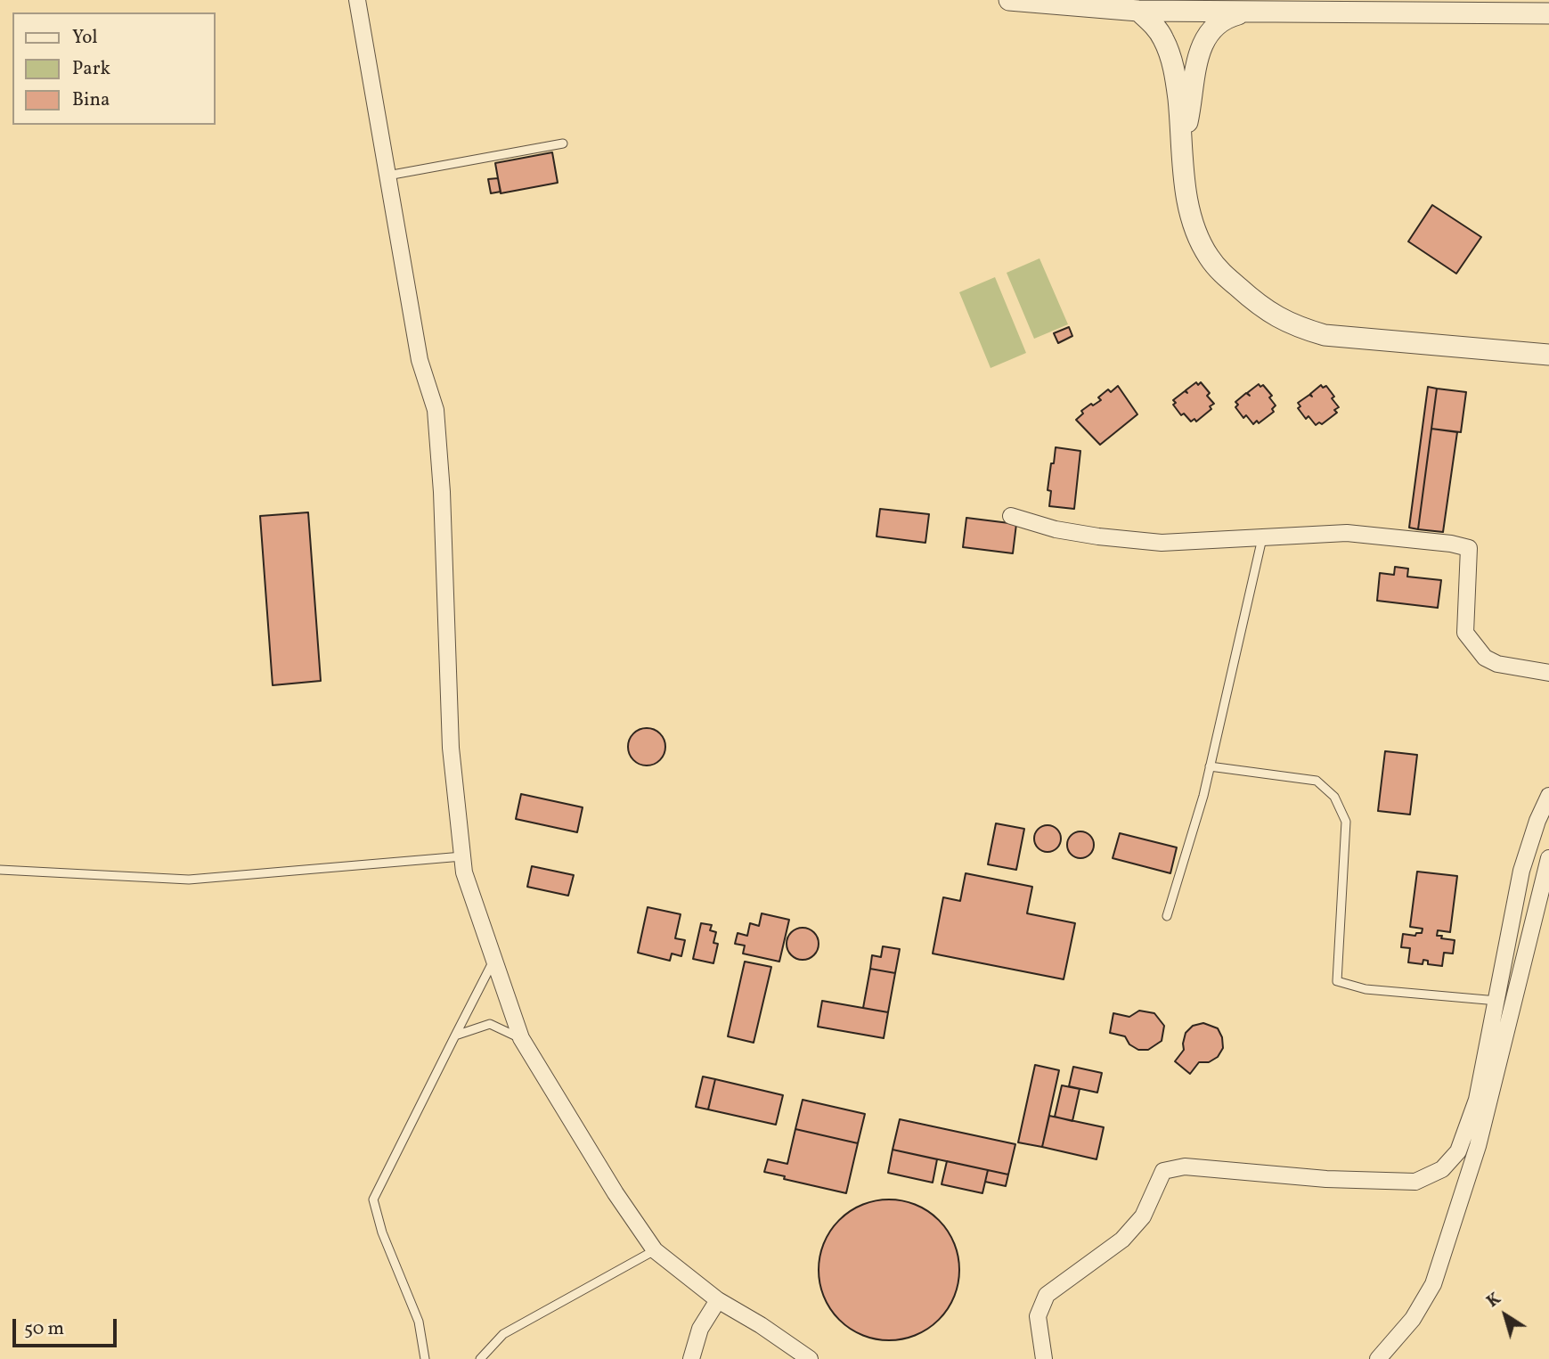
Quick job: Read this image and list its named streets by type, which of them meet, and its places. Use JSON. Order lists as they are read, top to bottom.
{
  "legend": ["Yol", "Park", "Bina"],
  "scale_bar": "50 m",
  "north": "top left"
}
